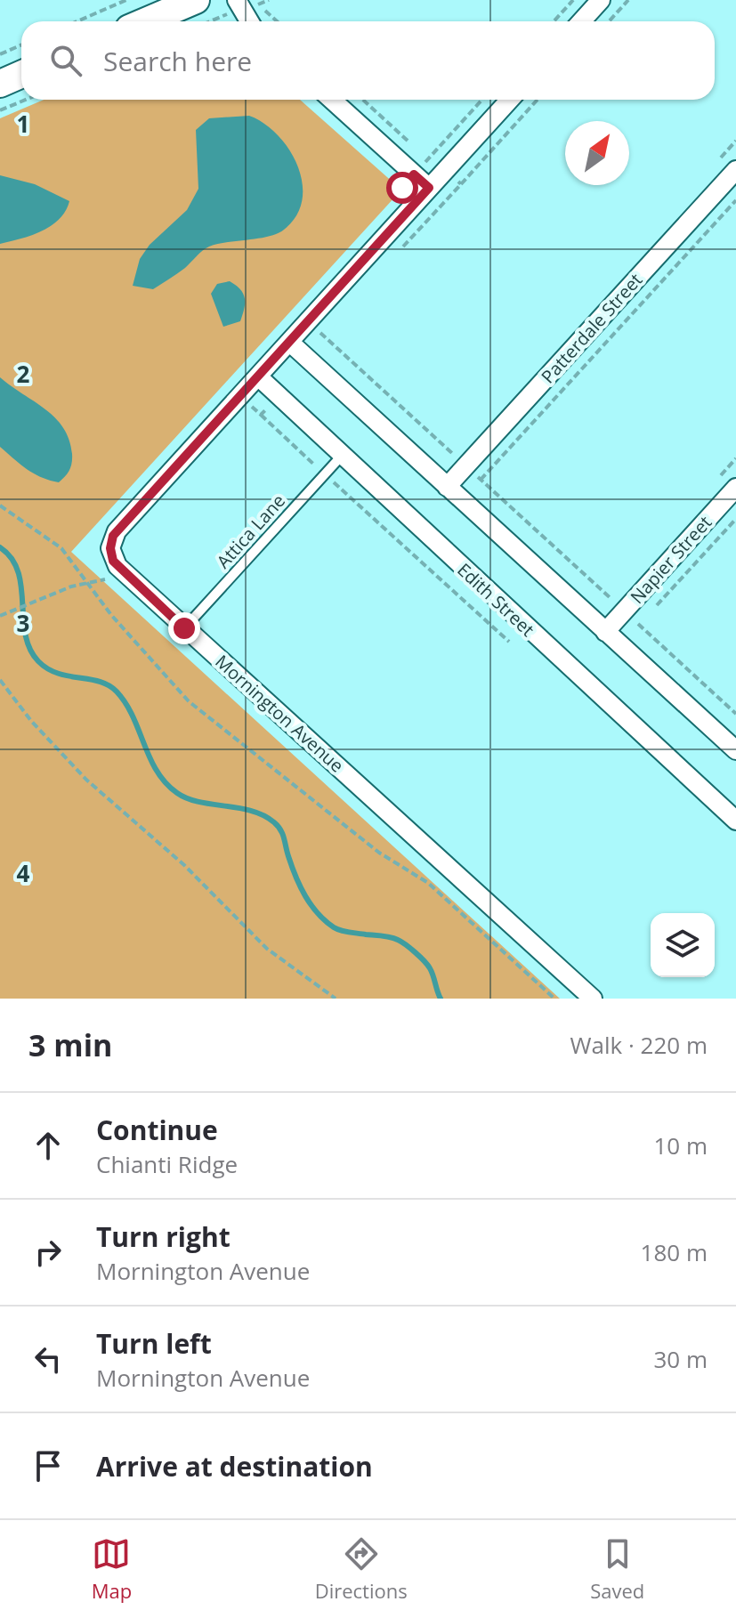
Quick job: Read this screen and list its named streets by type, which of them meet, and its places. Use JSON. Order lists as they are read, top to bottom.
{
  "streets": {
    "street": [
      "Patterdale Street",
      "Napier Street",
      "Edith Street",
      "Mornington Avenue"
    ],
    "lane": ["Attica Lane"]
  },
  "crossings": [
    ["Attica Lane", "Edith Street"],
    ["Attica Lane", "Mornington Avenue"],
    ["Edith Street", "Mornington Avenue"]
  ],
  "north": "top right",
  "page": {
    "search": "Search here",
    "heading": ["3 min", "Walk · 220 m"],
    "list": [
      ["Continue", "Chianti Ridge", "10 m"],
      ["Turn right", "Mornington Avenue", "180 m"],
      ["Turn left", "Mornington Avenue", "30 m"],
      "Arrive at destination"
    ],
    "nav": ["Map", "Directions", "Saved"]
  },
  "grid": {
    "rows": [
      "1",
      "2",
      "3",
      "4"
    ]
  }
}
